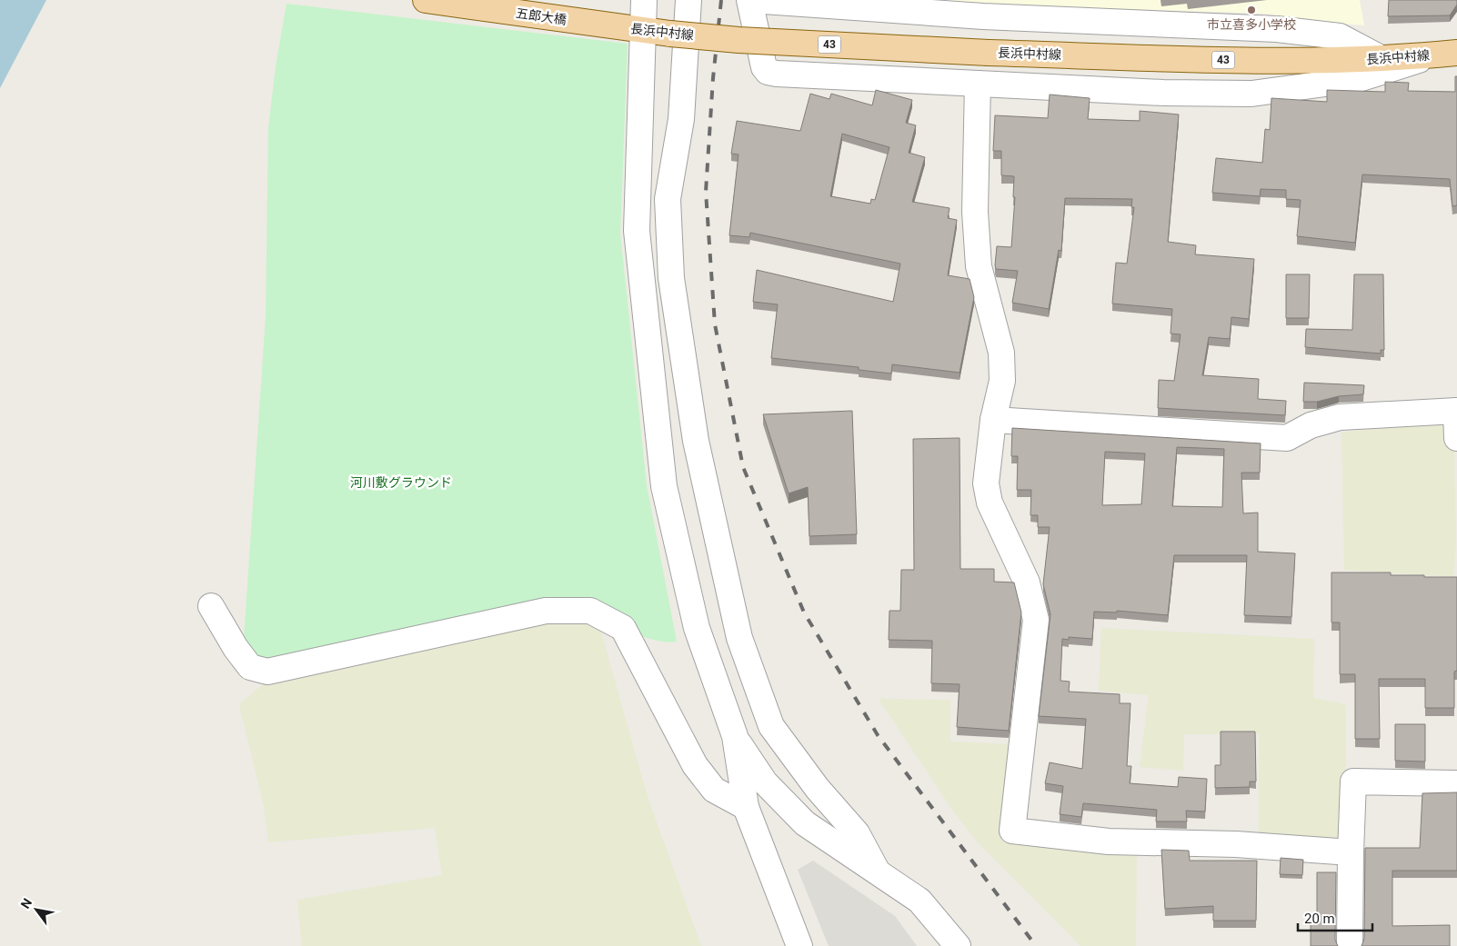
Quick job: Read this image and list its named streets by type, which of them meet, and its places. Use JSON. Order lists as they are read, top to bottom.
{
  "streets": {
    "main road": ["五郎大橋", "長浜中村線", "43"]
  },
  "crossings": [
    ["五郎大橋", "長浜中村線"]
  ],
  "parks": ["河川敷グラウンド"],
  "places": ["市立喜多小学校"],
  "scale_bar": "20 m",
  "north": "top left"
}
